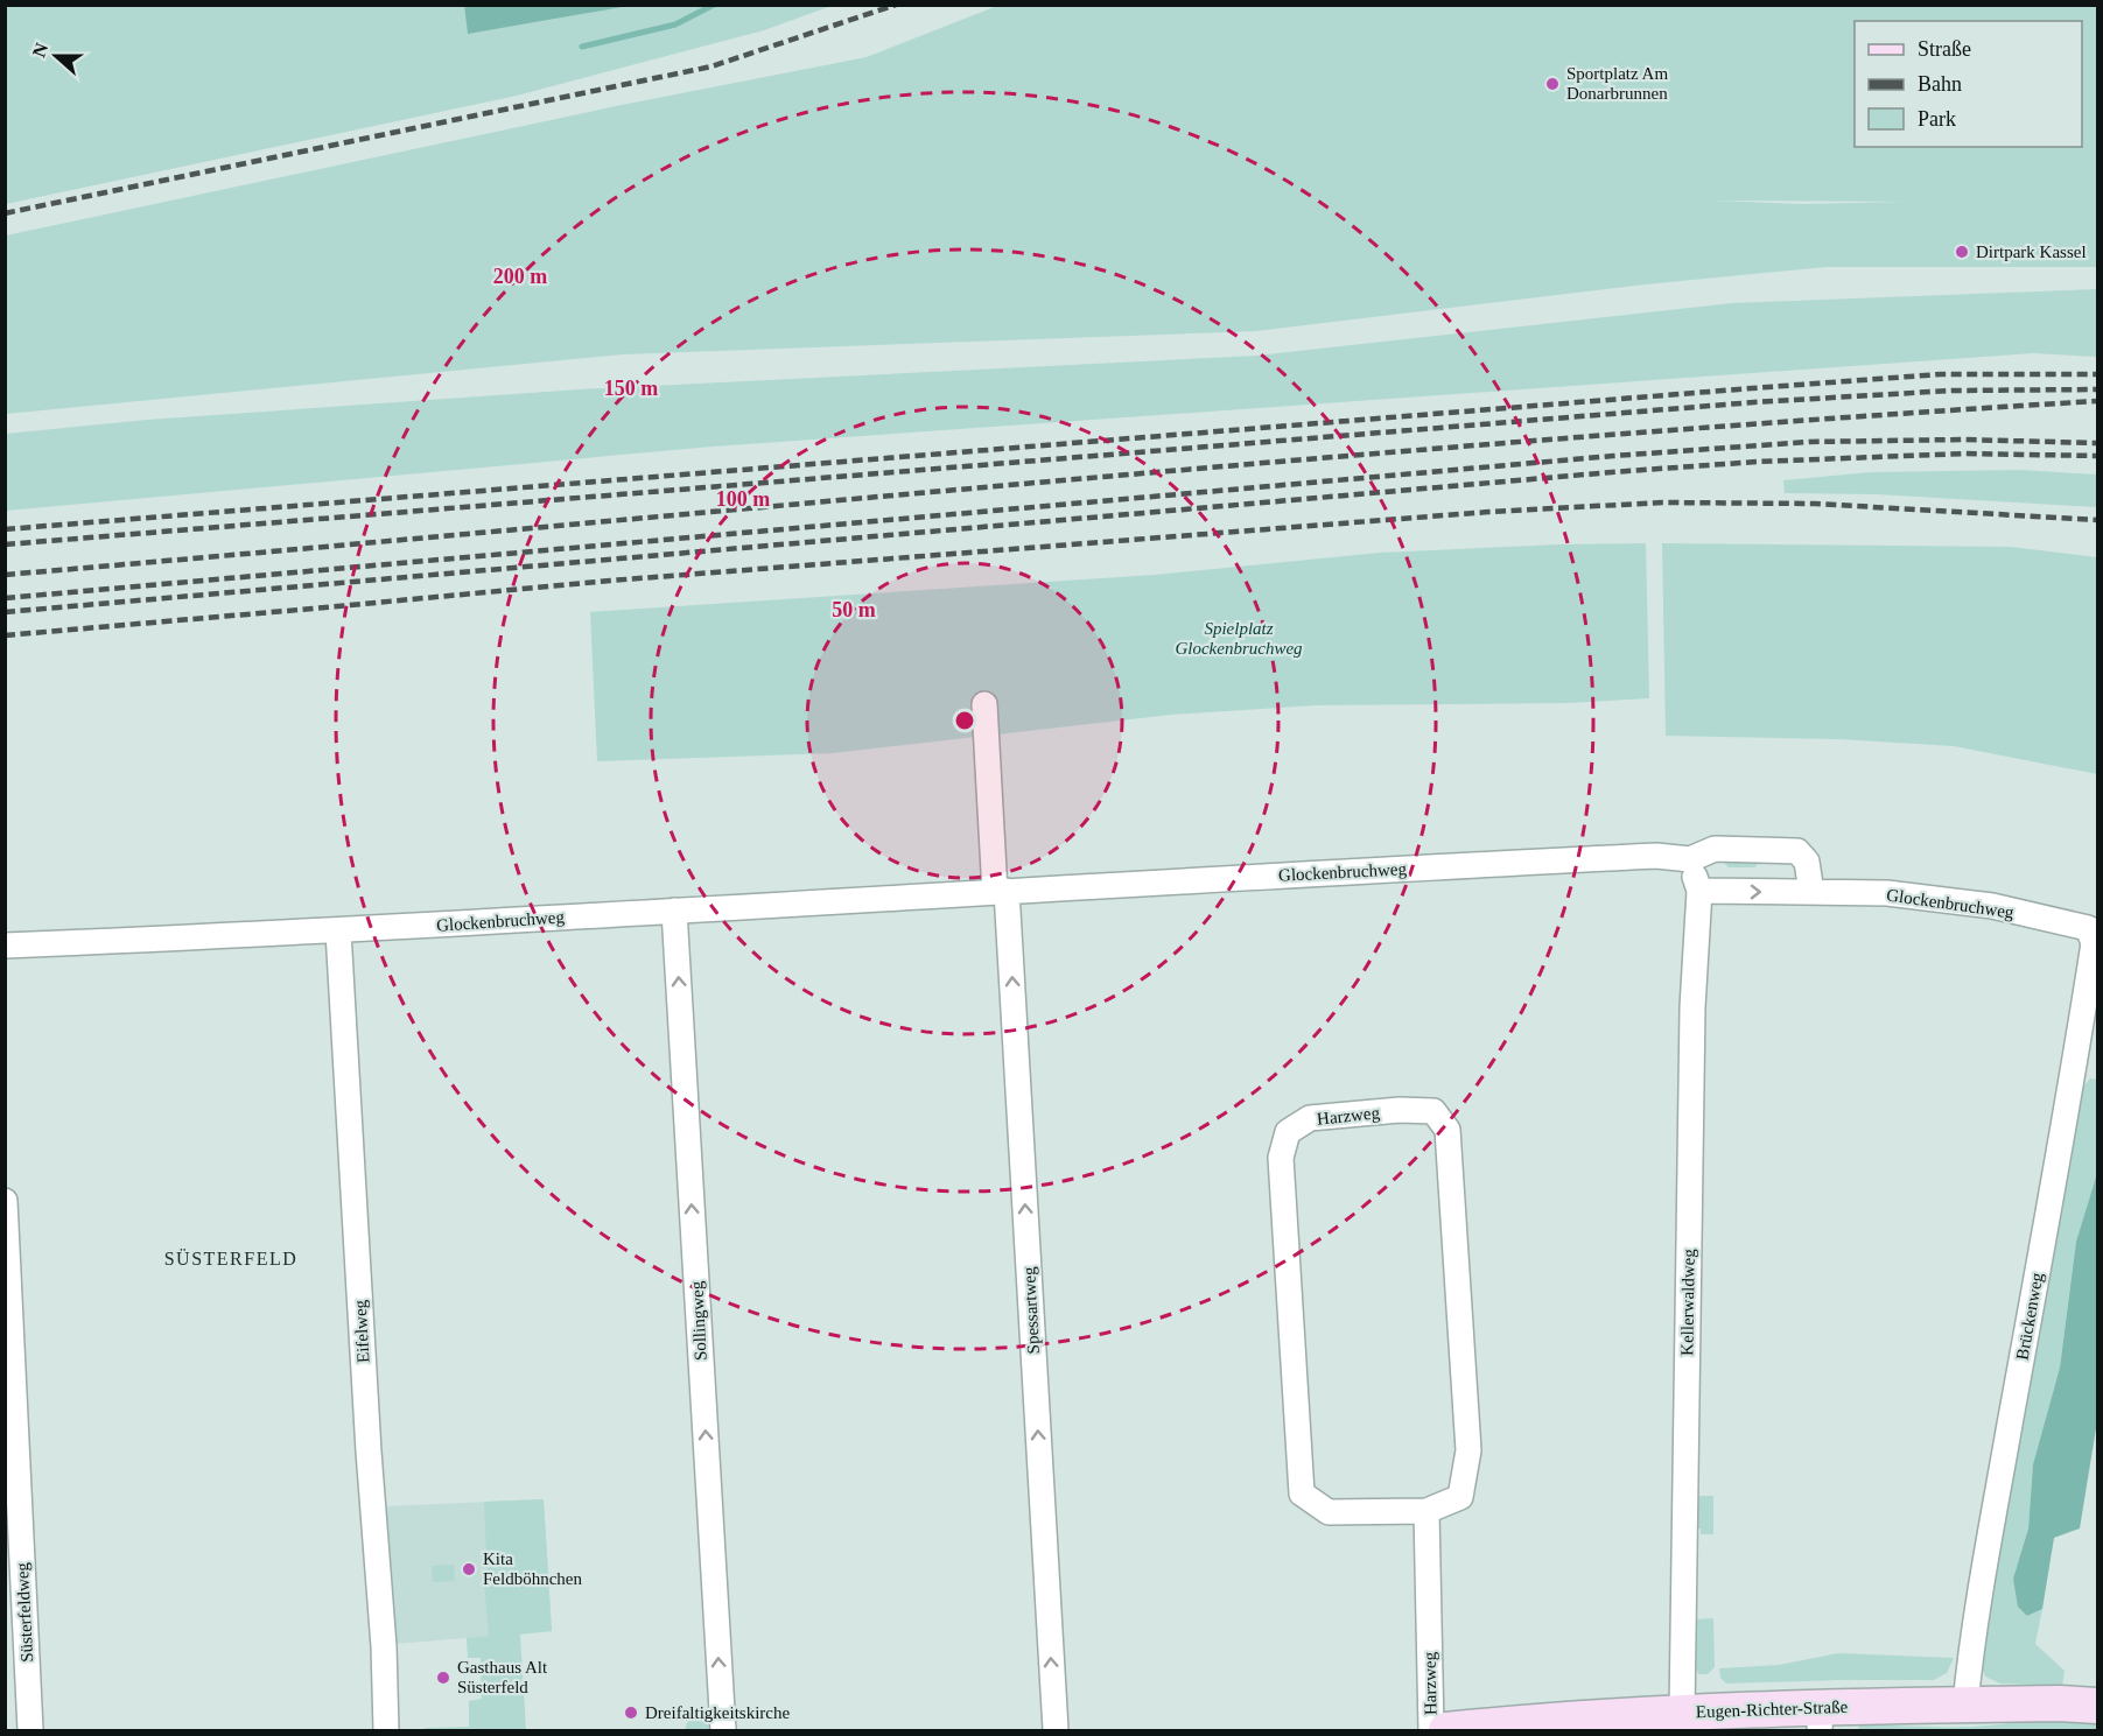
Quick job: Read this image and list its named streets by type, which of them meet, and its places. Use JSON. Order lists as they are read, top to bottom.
{
  "streets": {
    "main road": ["Eugen-Richter-Straße"],
    "street": [
      "Glockenbruchweg",
      "Harzweg",
      "Kellerwaldweg",
      "Spessartweg",
      "Brückenweg",
      "Sollingweg",
      "Eifelweg",
      "Süsterfeldweg"
    ]
  },
  "crossings": [
    ["Glockenbruchweg", "Kellerwaldweg"],
    ["Glockenbruchweg", "Spessartweg"],
    ["Glockenbruchweg", "Brückenweg"],
    ["Glockenbruchweg", "Sollingweg"],
    ["Glockenbruchweg", "Eifelweg"],
    ["Kellerwaldweg", "Eugen-Richter-Straße"],
    ["Brückenweg", "Eugen-Richter-Straße"]
  ],
  "one_way": ["Spessartweg", "Sollingweg"],
  "districts": ["SÜSTERFELD"],
  "parks": ["Spielplatz Glockenbruchweg"],
  "places": [
    "Sportplatz Am Donarbrunnen",
    "Dirtpark Kassel",
    "Kita Feldböhnchen",
    "Gasthaus Alt Süsterfeld",
    "Dreifaltigkeitskirche"
  ],
  "legend": ["Straße", "Bahn", "Park"],
  "north": "left",
  "rings": [
    "200 m",
    "150 m",
    "100 m",
    "50 m"
  ]
}
